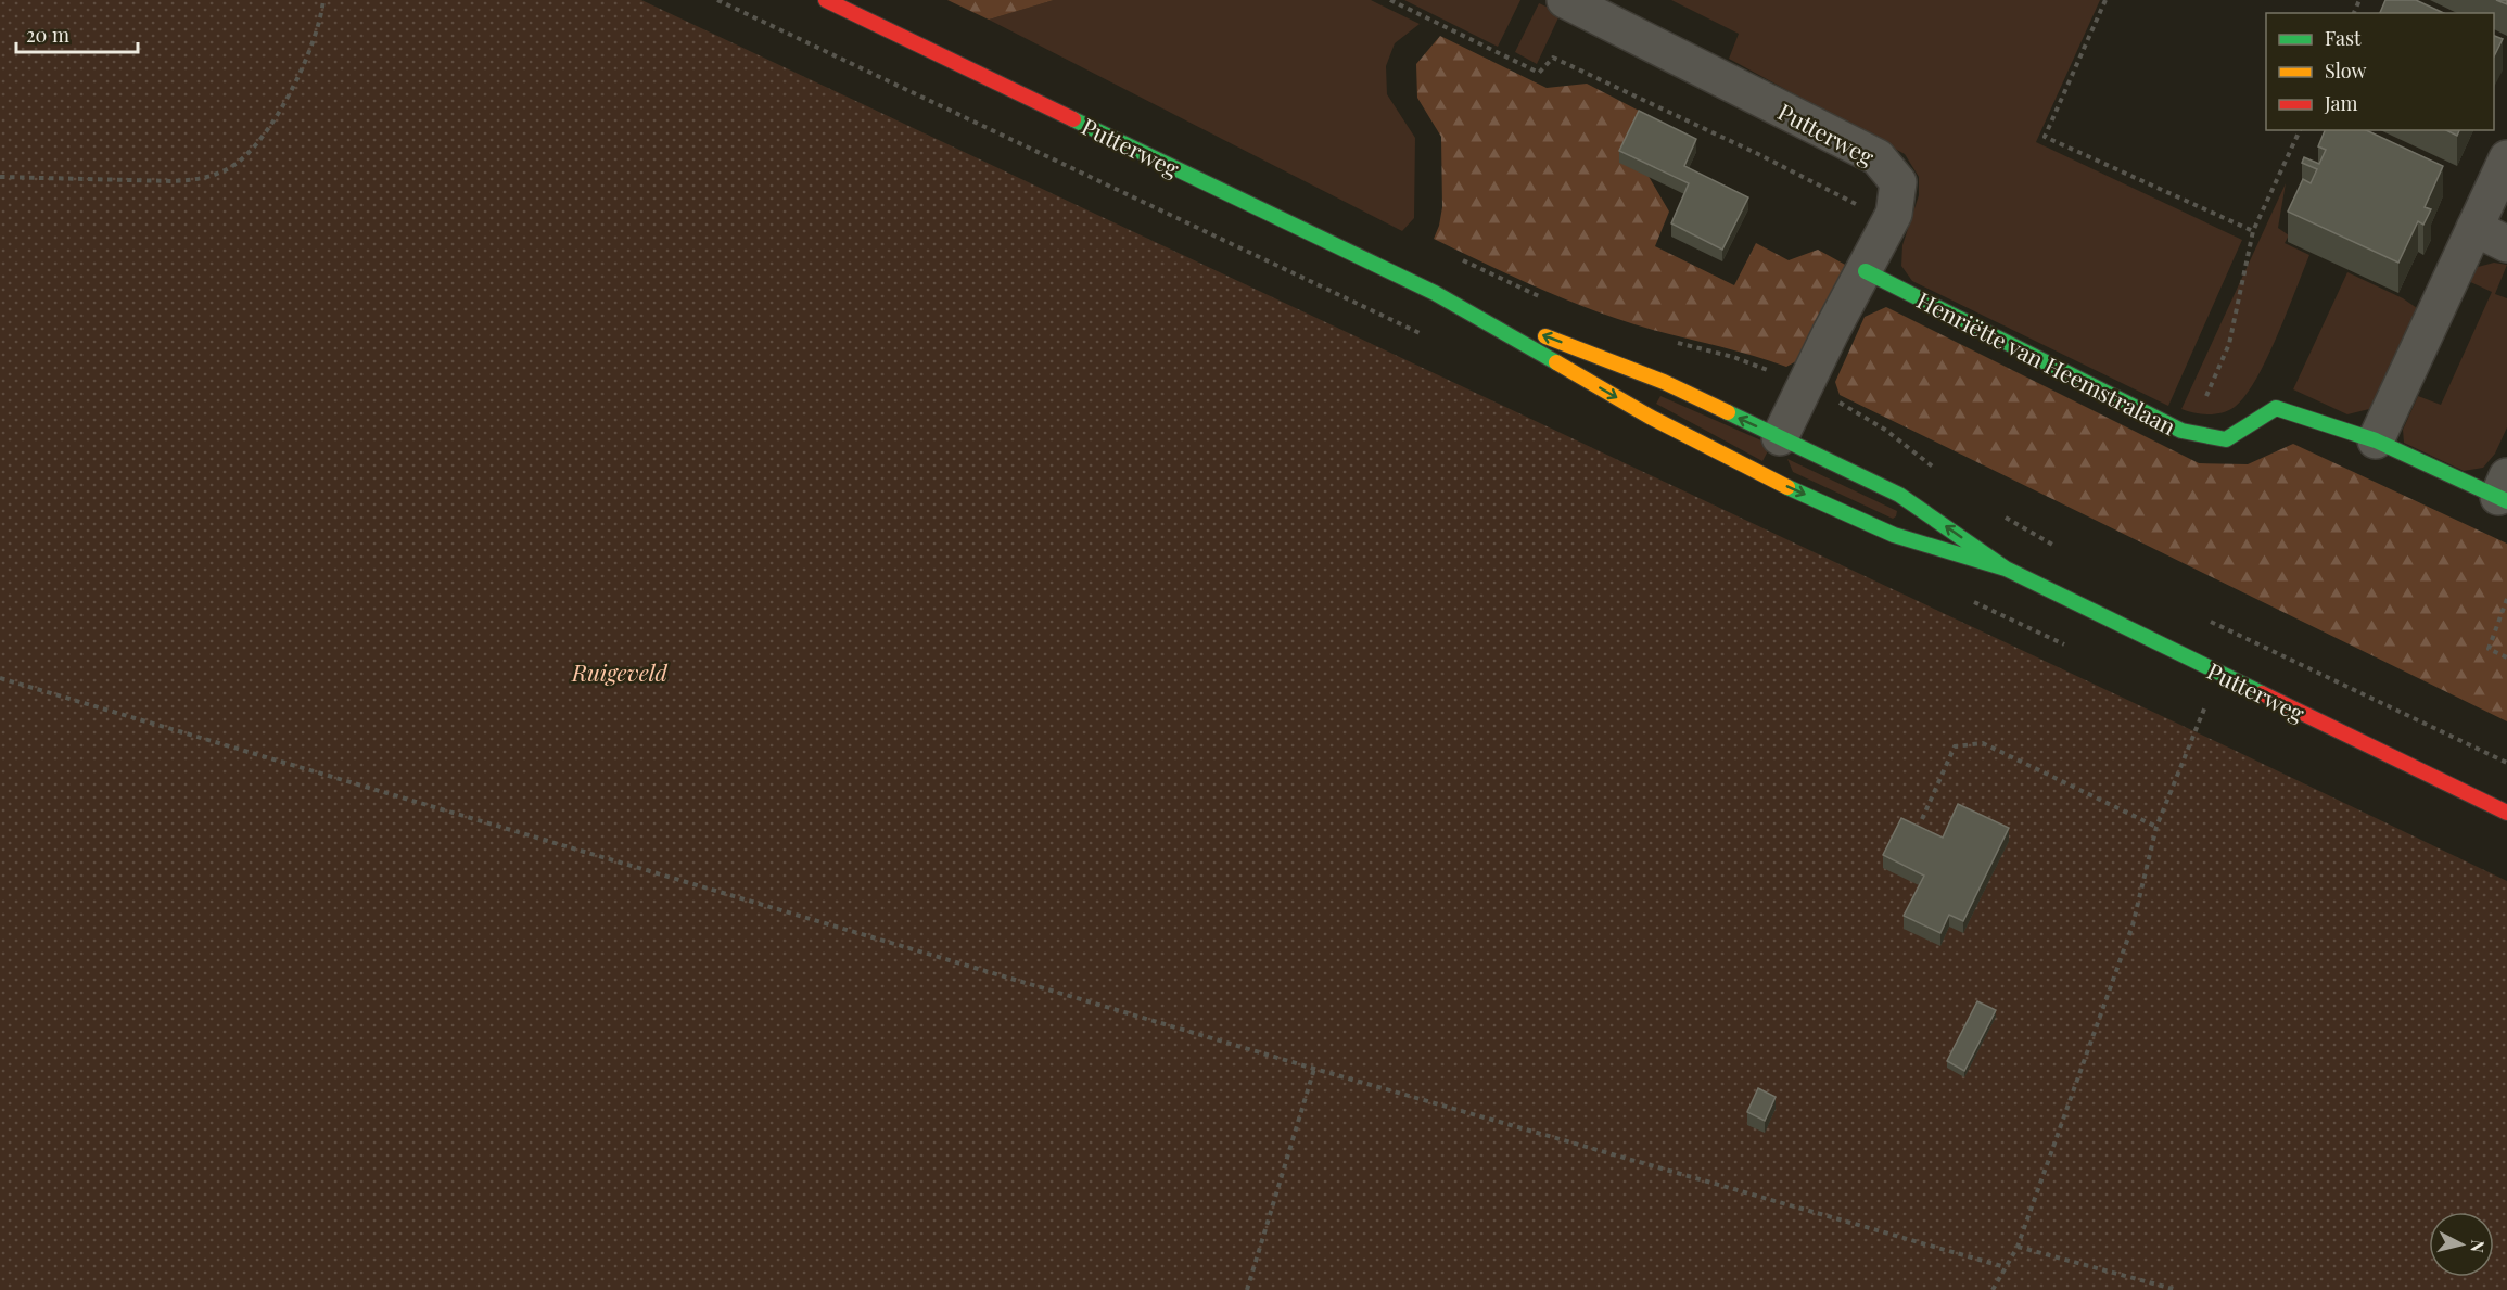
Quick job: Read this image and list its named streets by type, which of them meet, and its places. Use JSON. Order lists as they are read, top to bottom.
{
  "streets": {
    "main road": ["Putterweg", "Henriëtte van Heemstralaan"]
  },
  "crossings": [
    ["Putterweg", "Henriëtte van Heemstralaan"]
  ],
  "parks": ["Ruigeveld"],
  "legend": ["Fast", "Slow", "Jam"],
  "scale_bar": "20 m",
  "north": "right"
}
